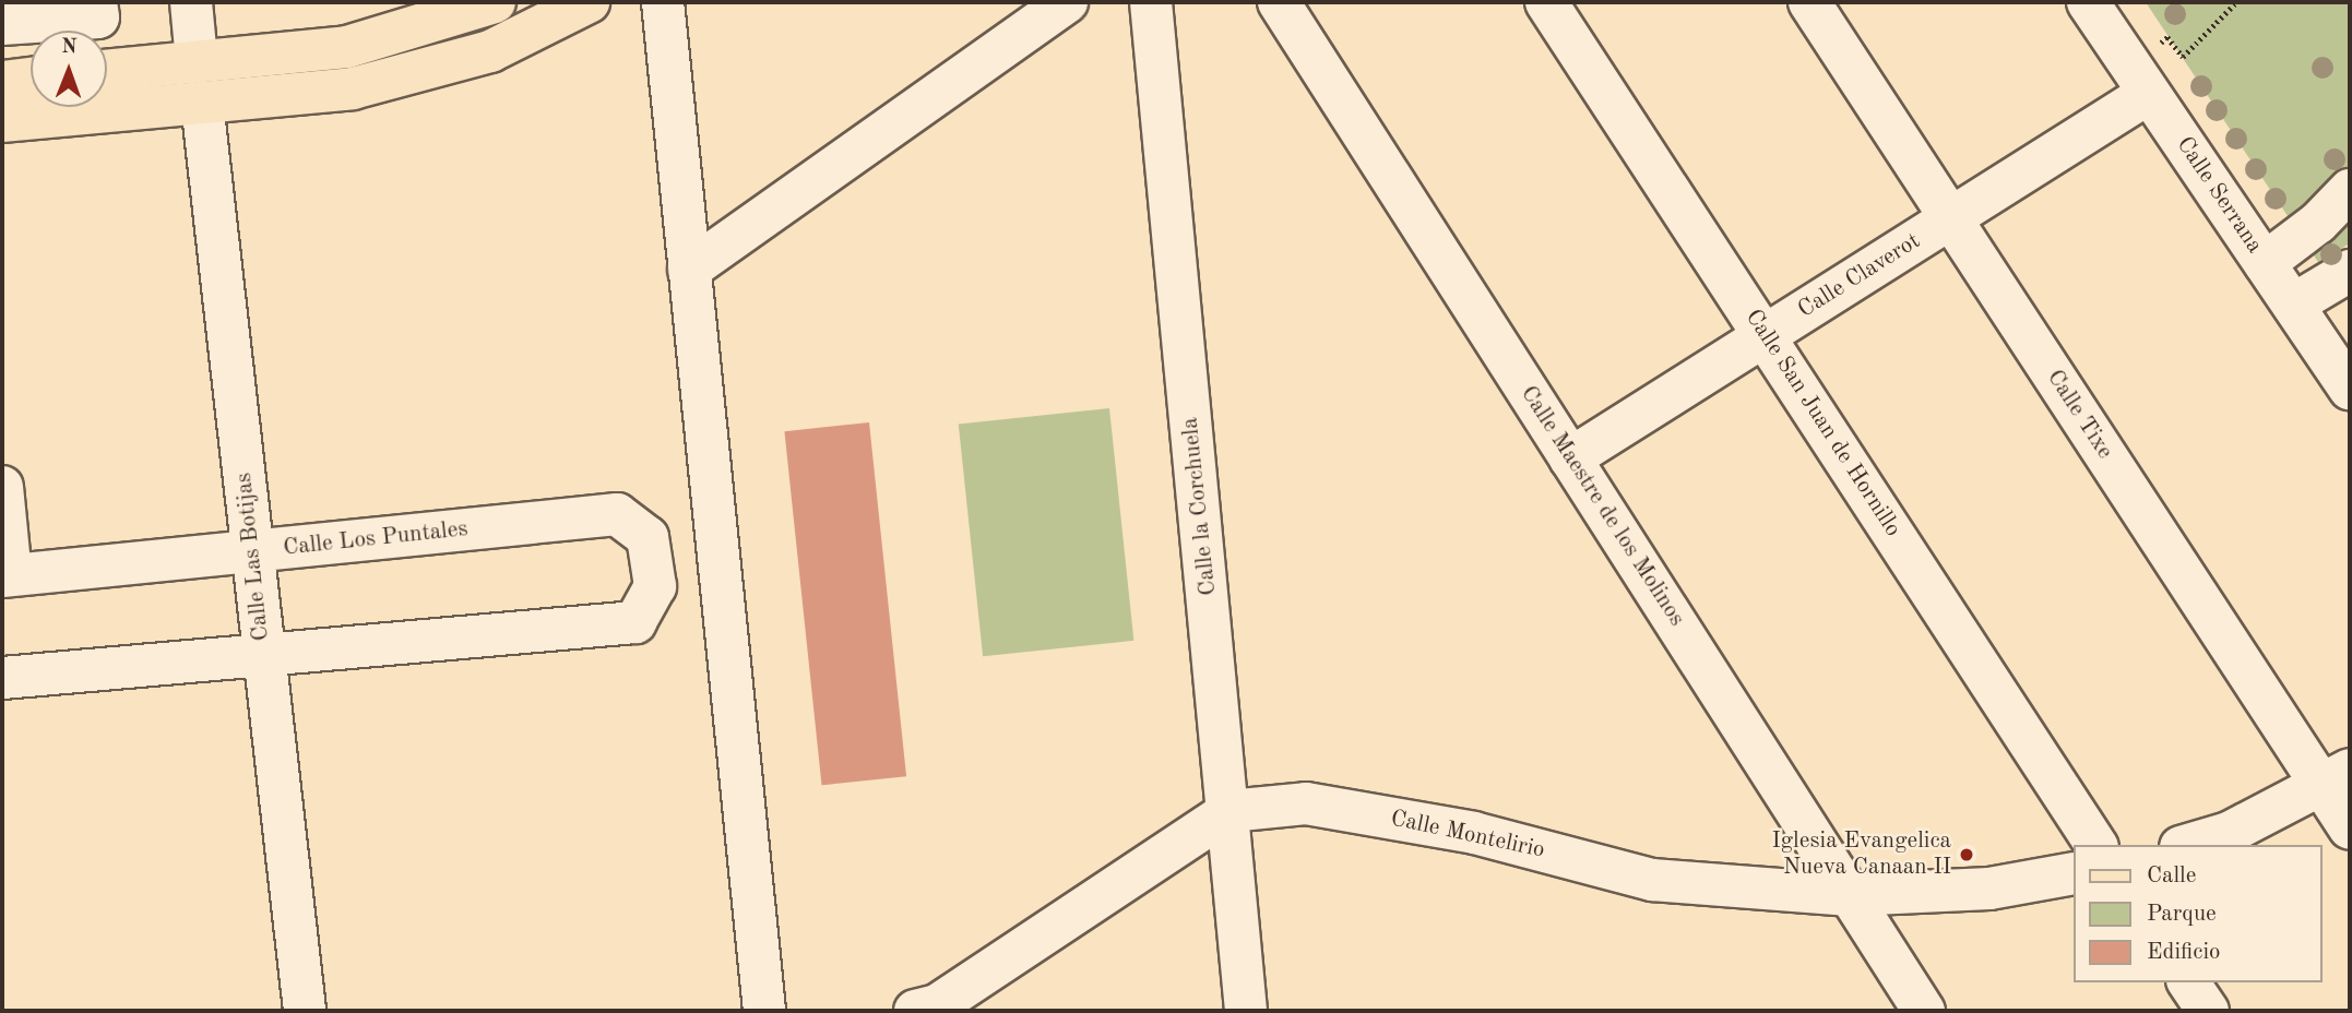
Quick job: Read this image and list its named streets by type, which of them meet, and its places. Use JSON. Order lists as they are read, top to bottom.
{
  "streets": {
    "street": [
      "Calle Serrana",
      "Calle Claverot",
      "Calle Tixe",
      "Calle San Juan de Hornillo",
      "Calle la Corchuela",
      "Calle Maestre de los Molinos",
      "Calle Los Puntales",
      "Calle Las Botijas",
      "Calle Montelirio"
    ]
  },
  "crossings": [
    ["Calle Serrana", "Calle Claverot"],
    ["Calle Claverot", "Calle Tixe"],
    ["Calle Claverot", "Calle San Juan de Hornillo"],
    ["Calle Claverot", "Calle Maestre de los Molinos"],
    ["Calle la Corchuela", "Calle Montelirio"],
    ["Calle Maestre de los Molinos", "Calle Montelirio"],
    ["Calle Los Puntales", "Calle Las Botijas"]
  ],
  "places": ["Iglesia Evangelica Nueva Canaan II"],
  "legend": ["Calle", "Parque", "Edificio"],
  "north": "top"
}
